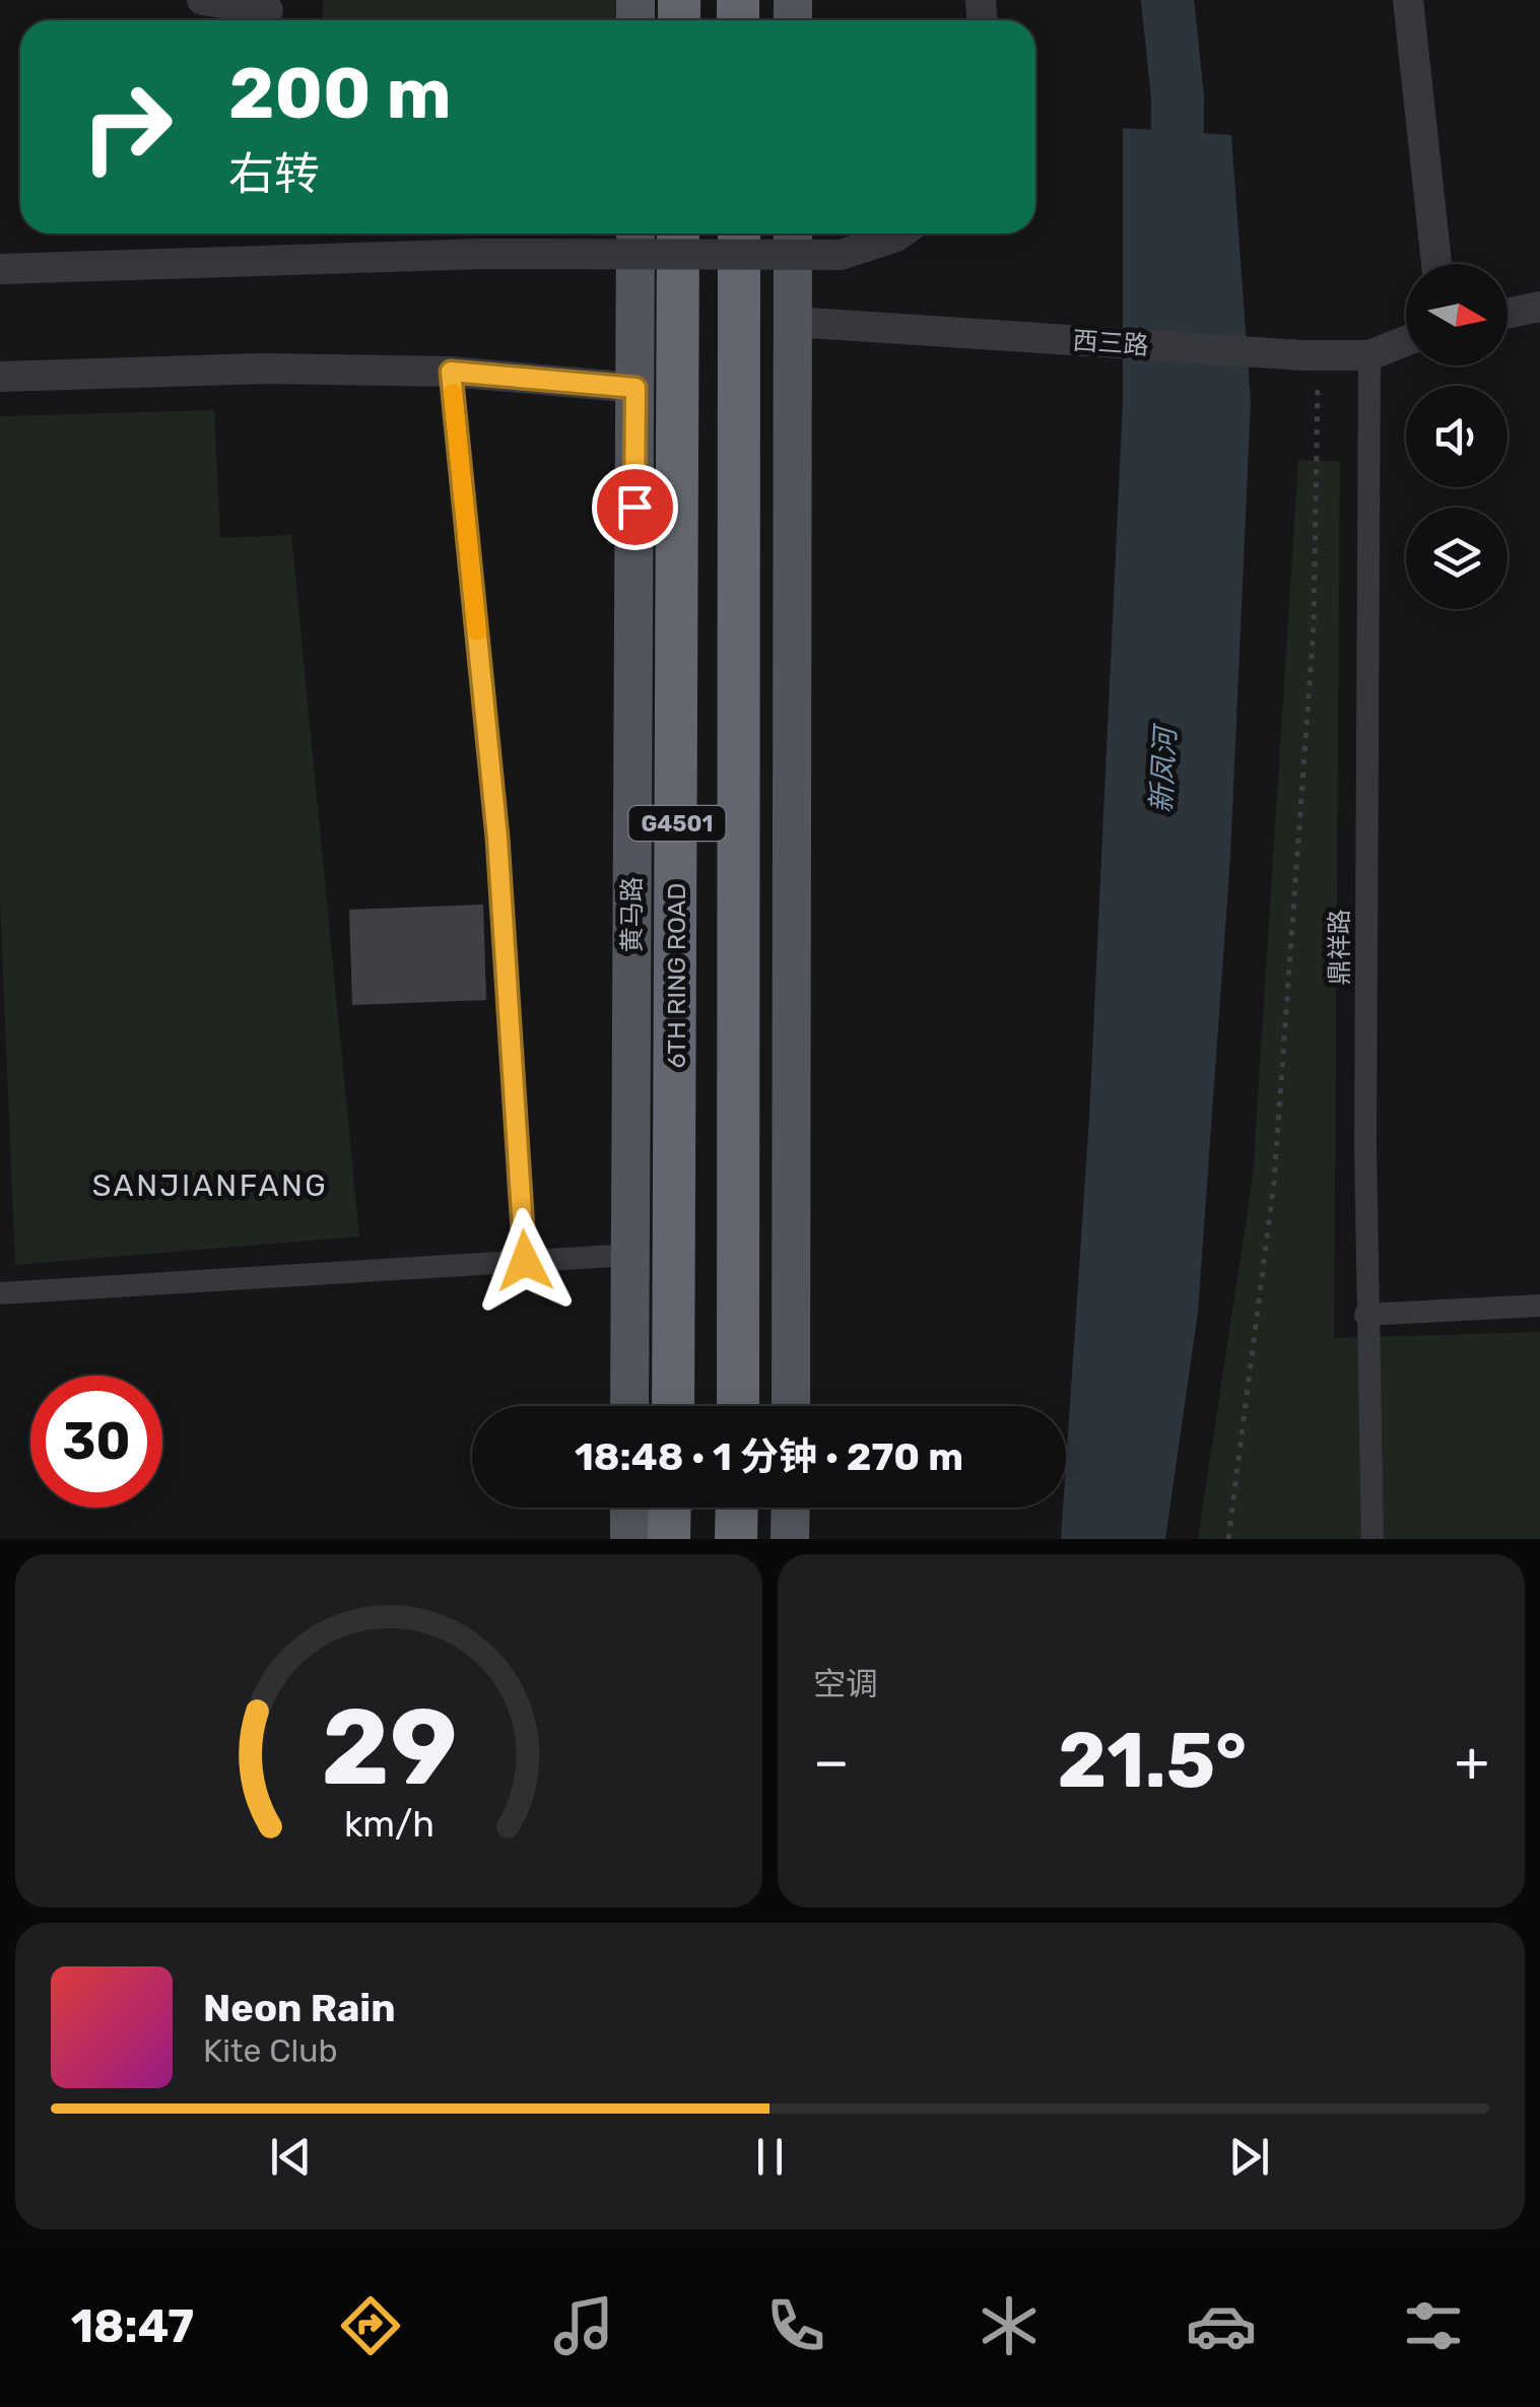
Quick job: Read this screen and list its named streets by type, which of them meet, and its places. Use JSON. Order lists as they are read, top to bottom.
{
  "streets": {
    "highway": ["G4501", "6TH RING ROAD"],
    "main road": ["黄马路"],
    "street": ["西三路", "鼎祥路"]
  },
  "crossings": [
    ["西三路", "鼎祥路"]
  ],
  "districts": ["SANJIANFANG"],
  "water": ["新凤河"],
  "north": "right",
  "page": {
    "turn": ["200 m", "右转"],
    "limit": "30",
    "trip": "18:48 · 1 分钟 · 270 m",
    "tile": "空调",
    "heat": ["−", "21.5°", "+"],
    "song": ["Neon Rain", "Kite Club"],
    "tabs": "18:47",
    "gauge": ["29", "km/h"]
  }
}
